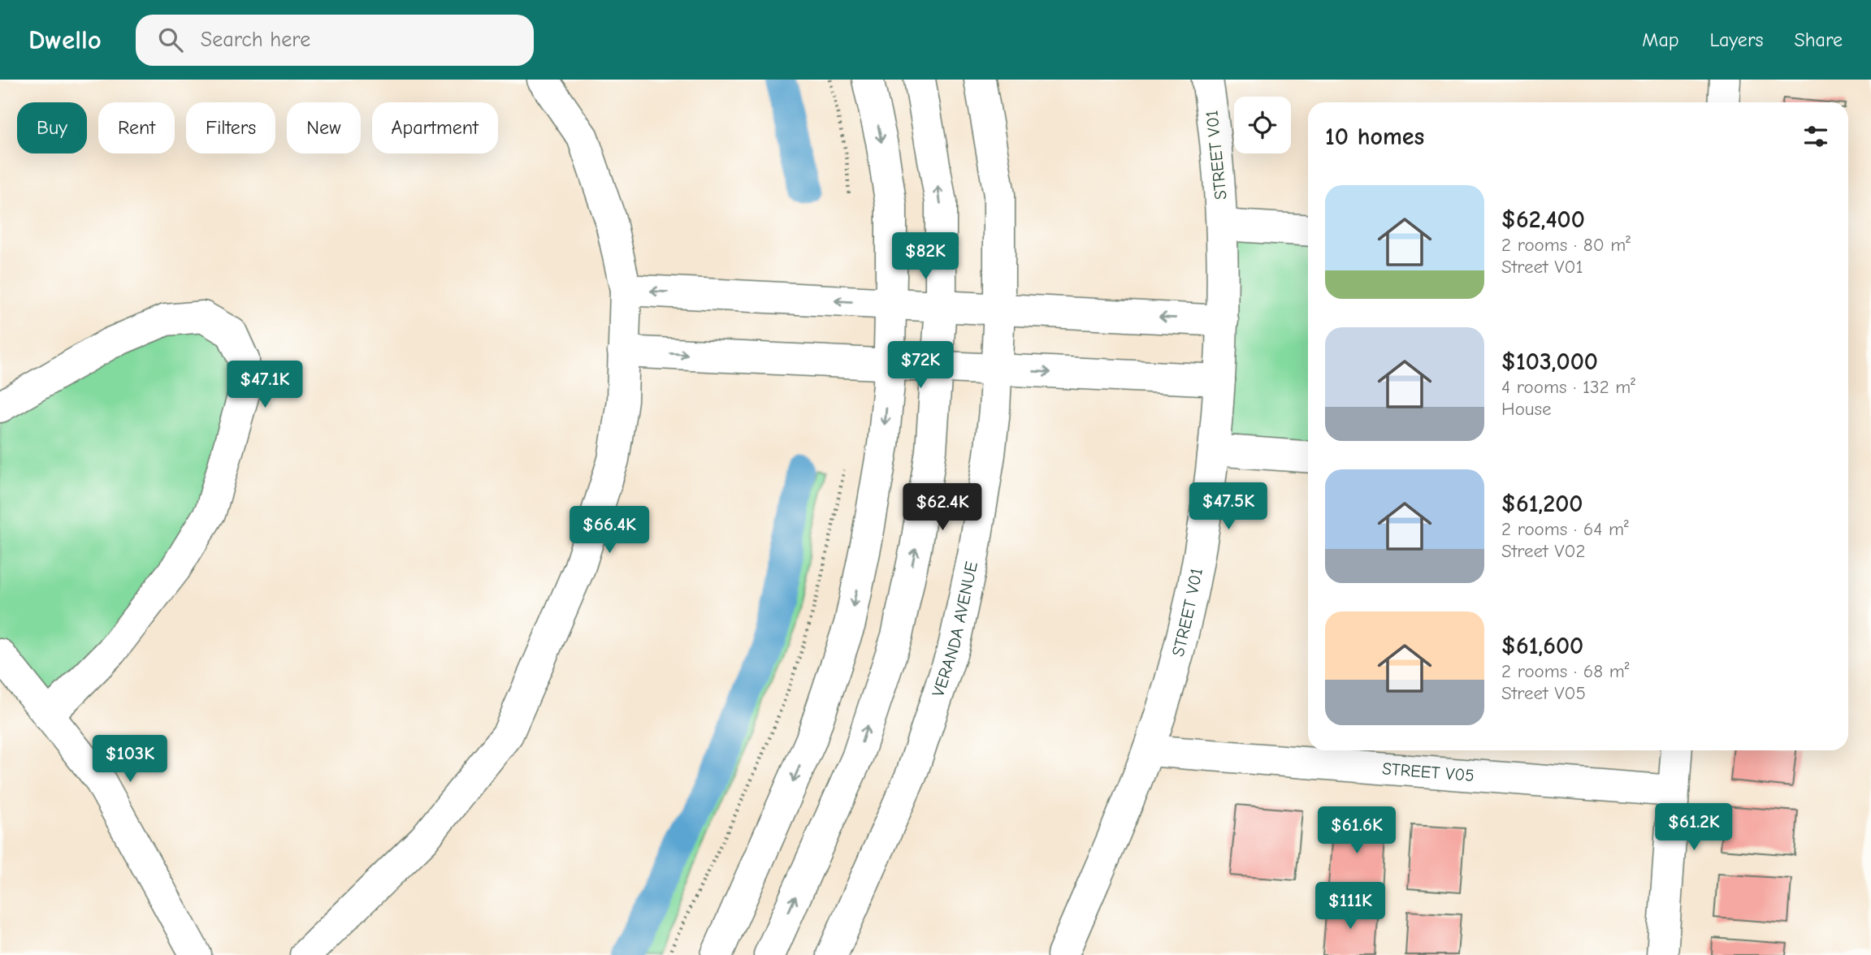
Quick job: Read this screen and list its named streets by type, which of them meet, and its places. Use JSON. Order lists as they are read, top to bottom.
{
  "streets": {
    "street": ["STREET V01", "VERANDA AVENUE", "STREET V05"]
  },
  "crossings": [
    ["STREET V01", "STREET V05"]
  ],
  "page": {
    "header": "Dwello",
    "search": "Search here",
    "nav": ["Map", "Layers", "Share"],
    "chip": [
      "Buy",
      "Rent",
      "Filters",
      "New",
      "Apartment"
    ],
    "heading": "10 homes",
    "list": [
      {
        "name": "$62,400",
        "note": "2 rooms · 80 m² · Street V01"
      },
      {
        "name": "$103,000",
        "note": "4 rooms · 132 m² · House"
      },
      {
        "name": "$61,200",
        "note": "2 rooms · 64 m² · Street V02"
      },
      {
        "name": "$61,600",
        "note": "2 rooms · 68 m² · Street V05"
      }
    ],
    "price": [
      "$82K",
      "$72K",
      "$47.1K",
      "$47.5K",
      "$62.4K",
      "$66.4K",
      "$103K",
      "$61.2K",
      "$61.6K",
      "$111K"
    ]
  }
}
